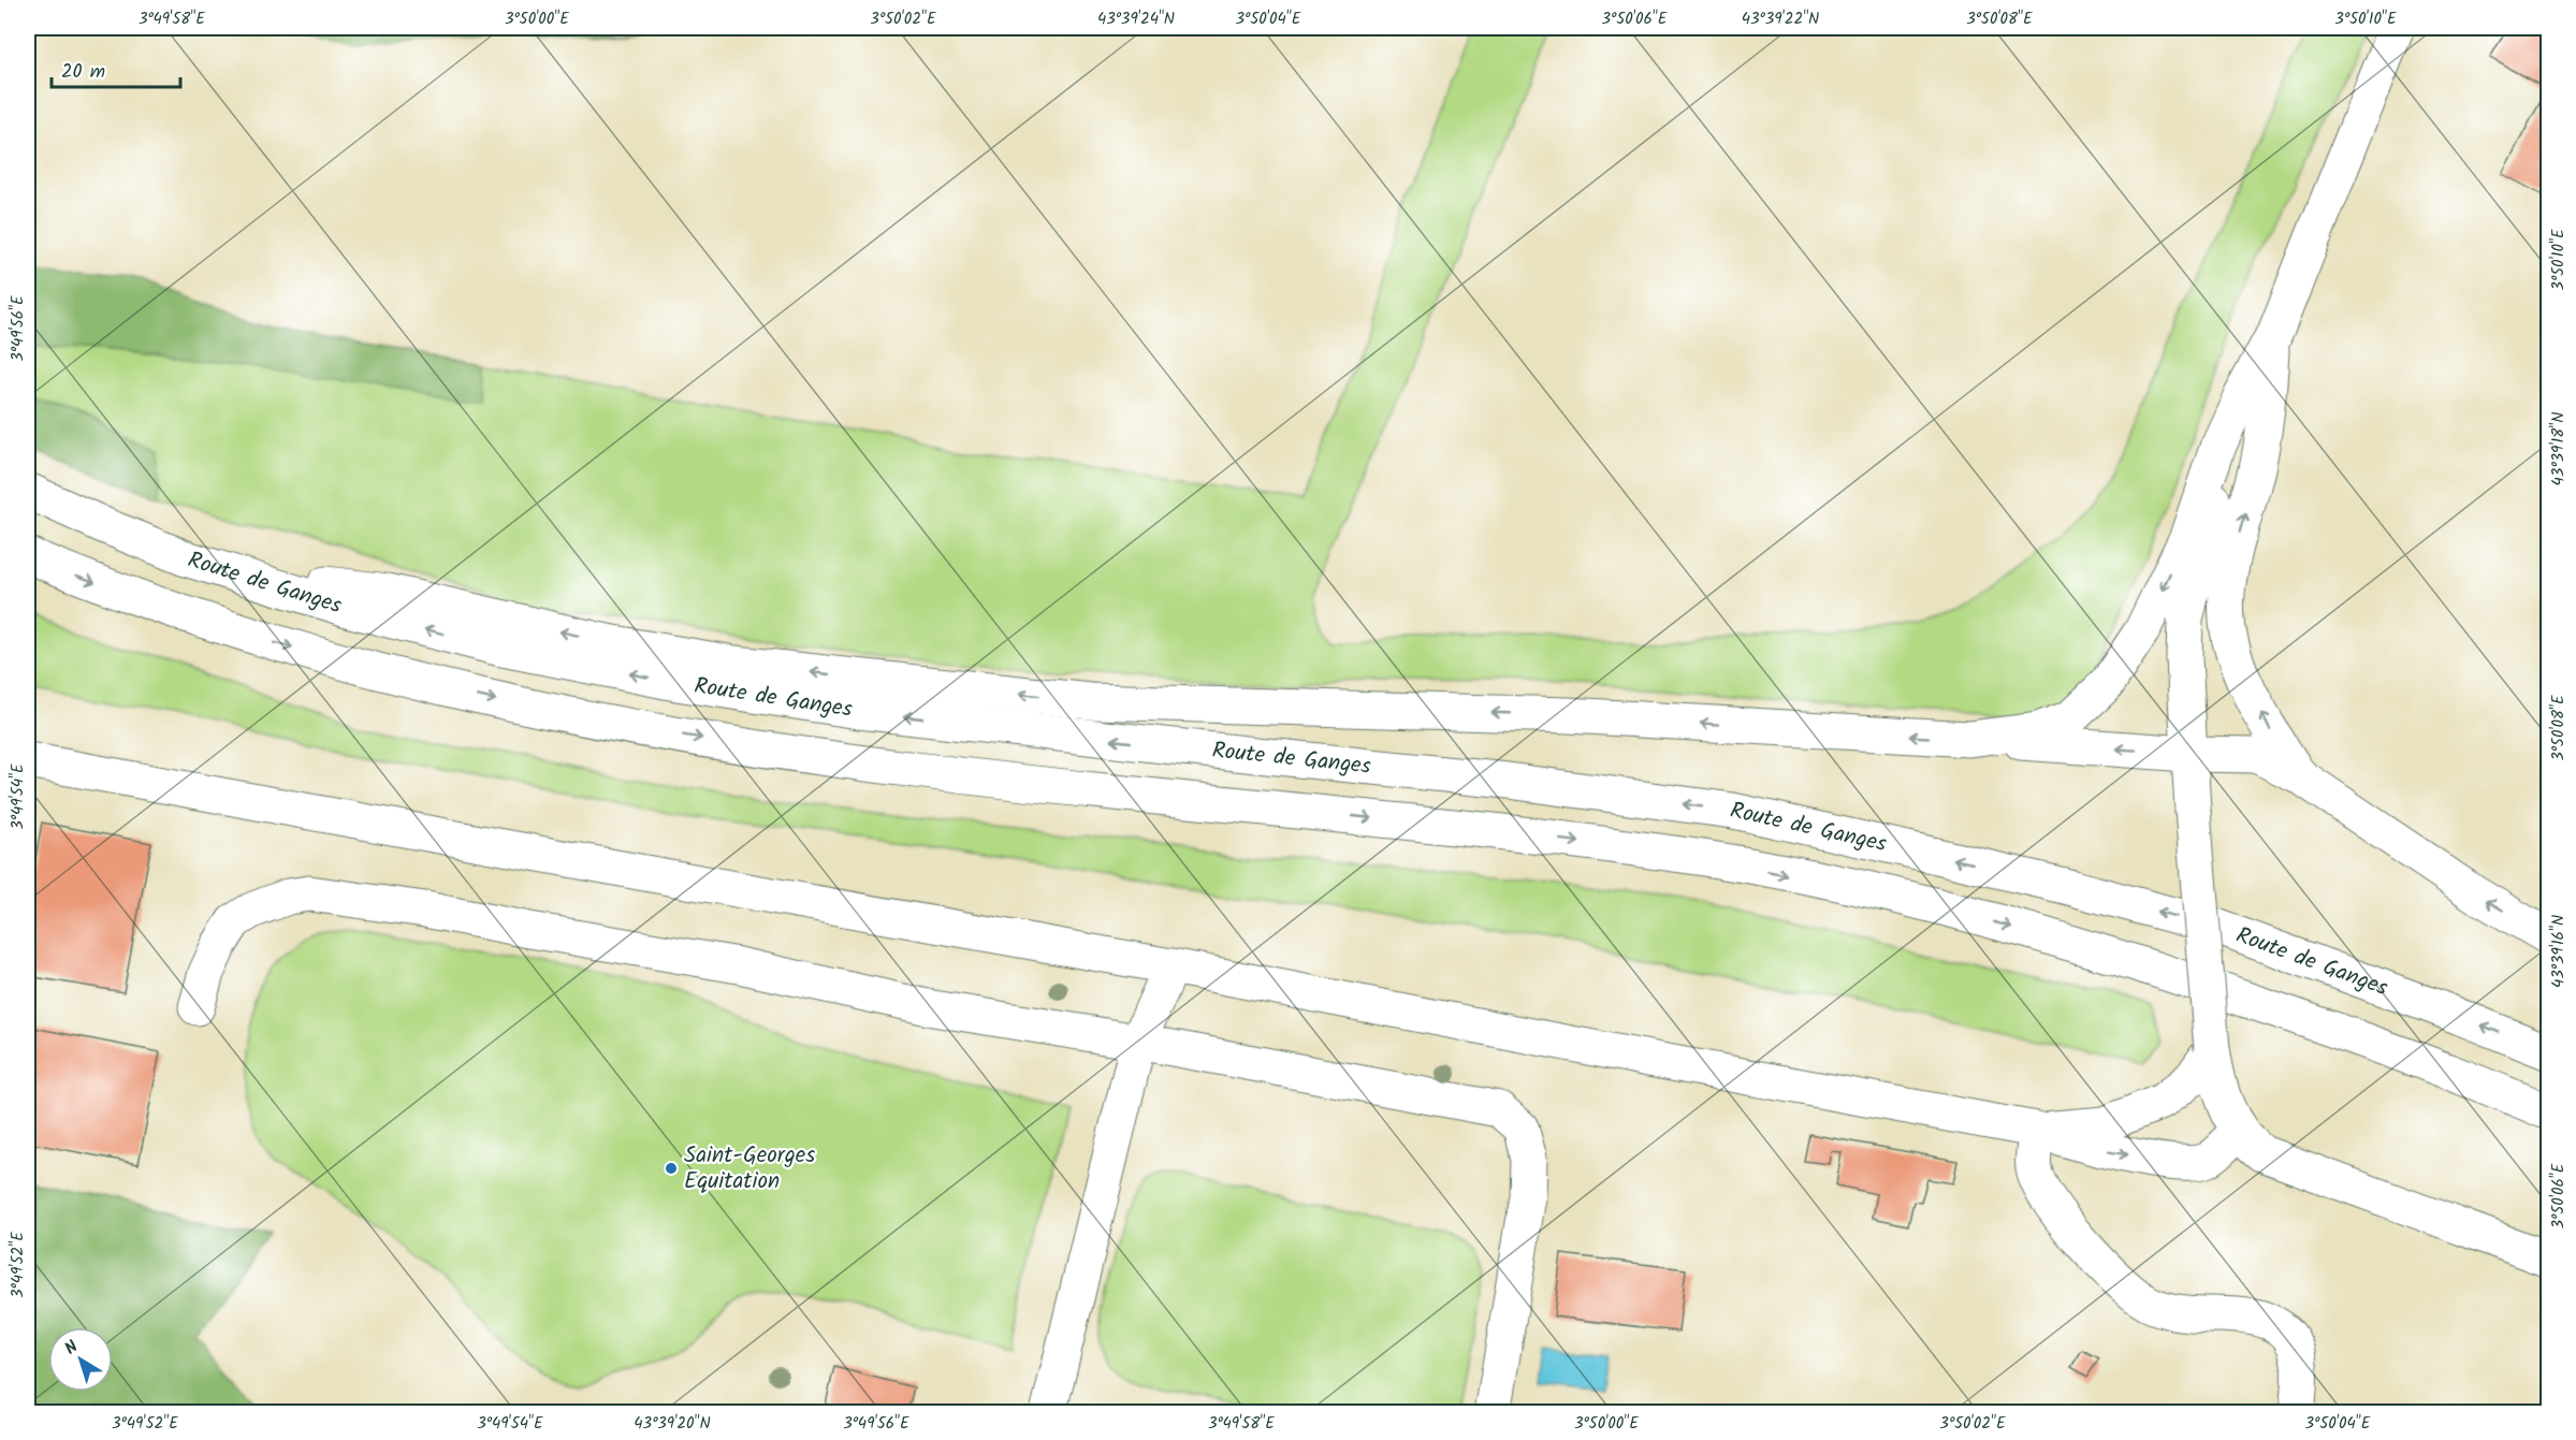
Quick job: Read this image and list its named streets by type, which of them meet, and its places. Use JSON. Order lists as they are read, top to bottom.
{
  "streets": {
    "main road": ["Route de Ganges"]
  },
  "places": ["Saint-Georges Equitation"],
  "scale_bar": "20 m",
  "north": "top left",
  "coordinates": [
    "3°49'58\"E",
    "3°50'00\"E",
    "3°50'02\"E",
    "43°39'24\"N",
    "3°50'04\"E",
    "3°50'06\"E",
    "43°39'22\"N",
    "3°50'08\"E",
    "3°50'10\"E",
    "3°49'56\"E",
    "43°39'18\"N",
    "3°49'54\"E",
    "43°39'16\"N",
    "3°49'52\"E",
    "43°39'20\"N"
  ]
}
